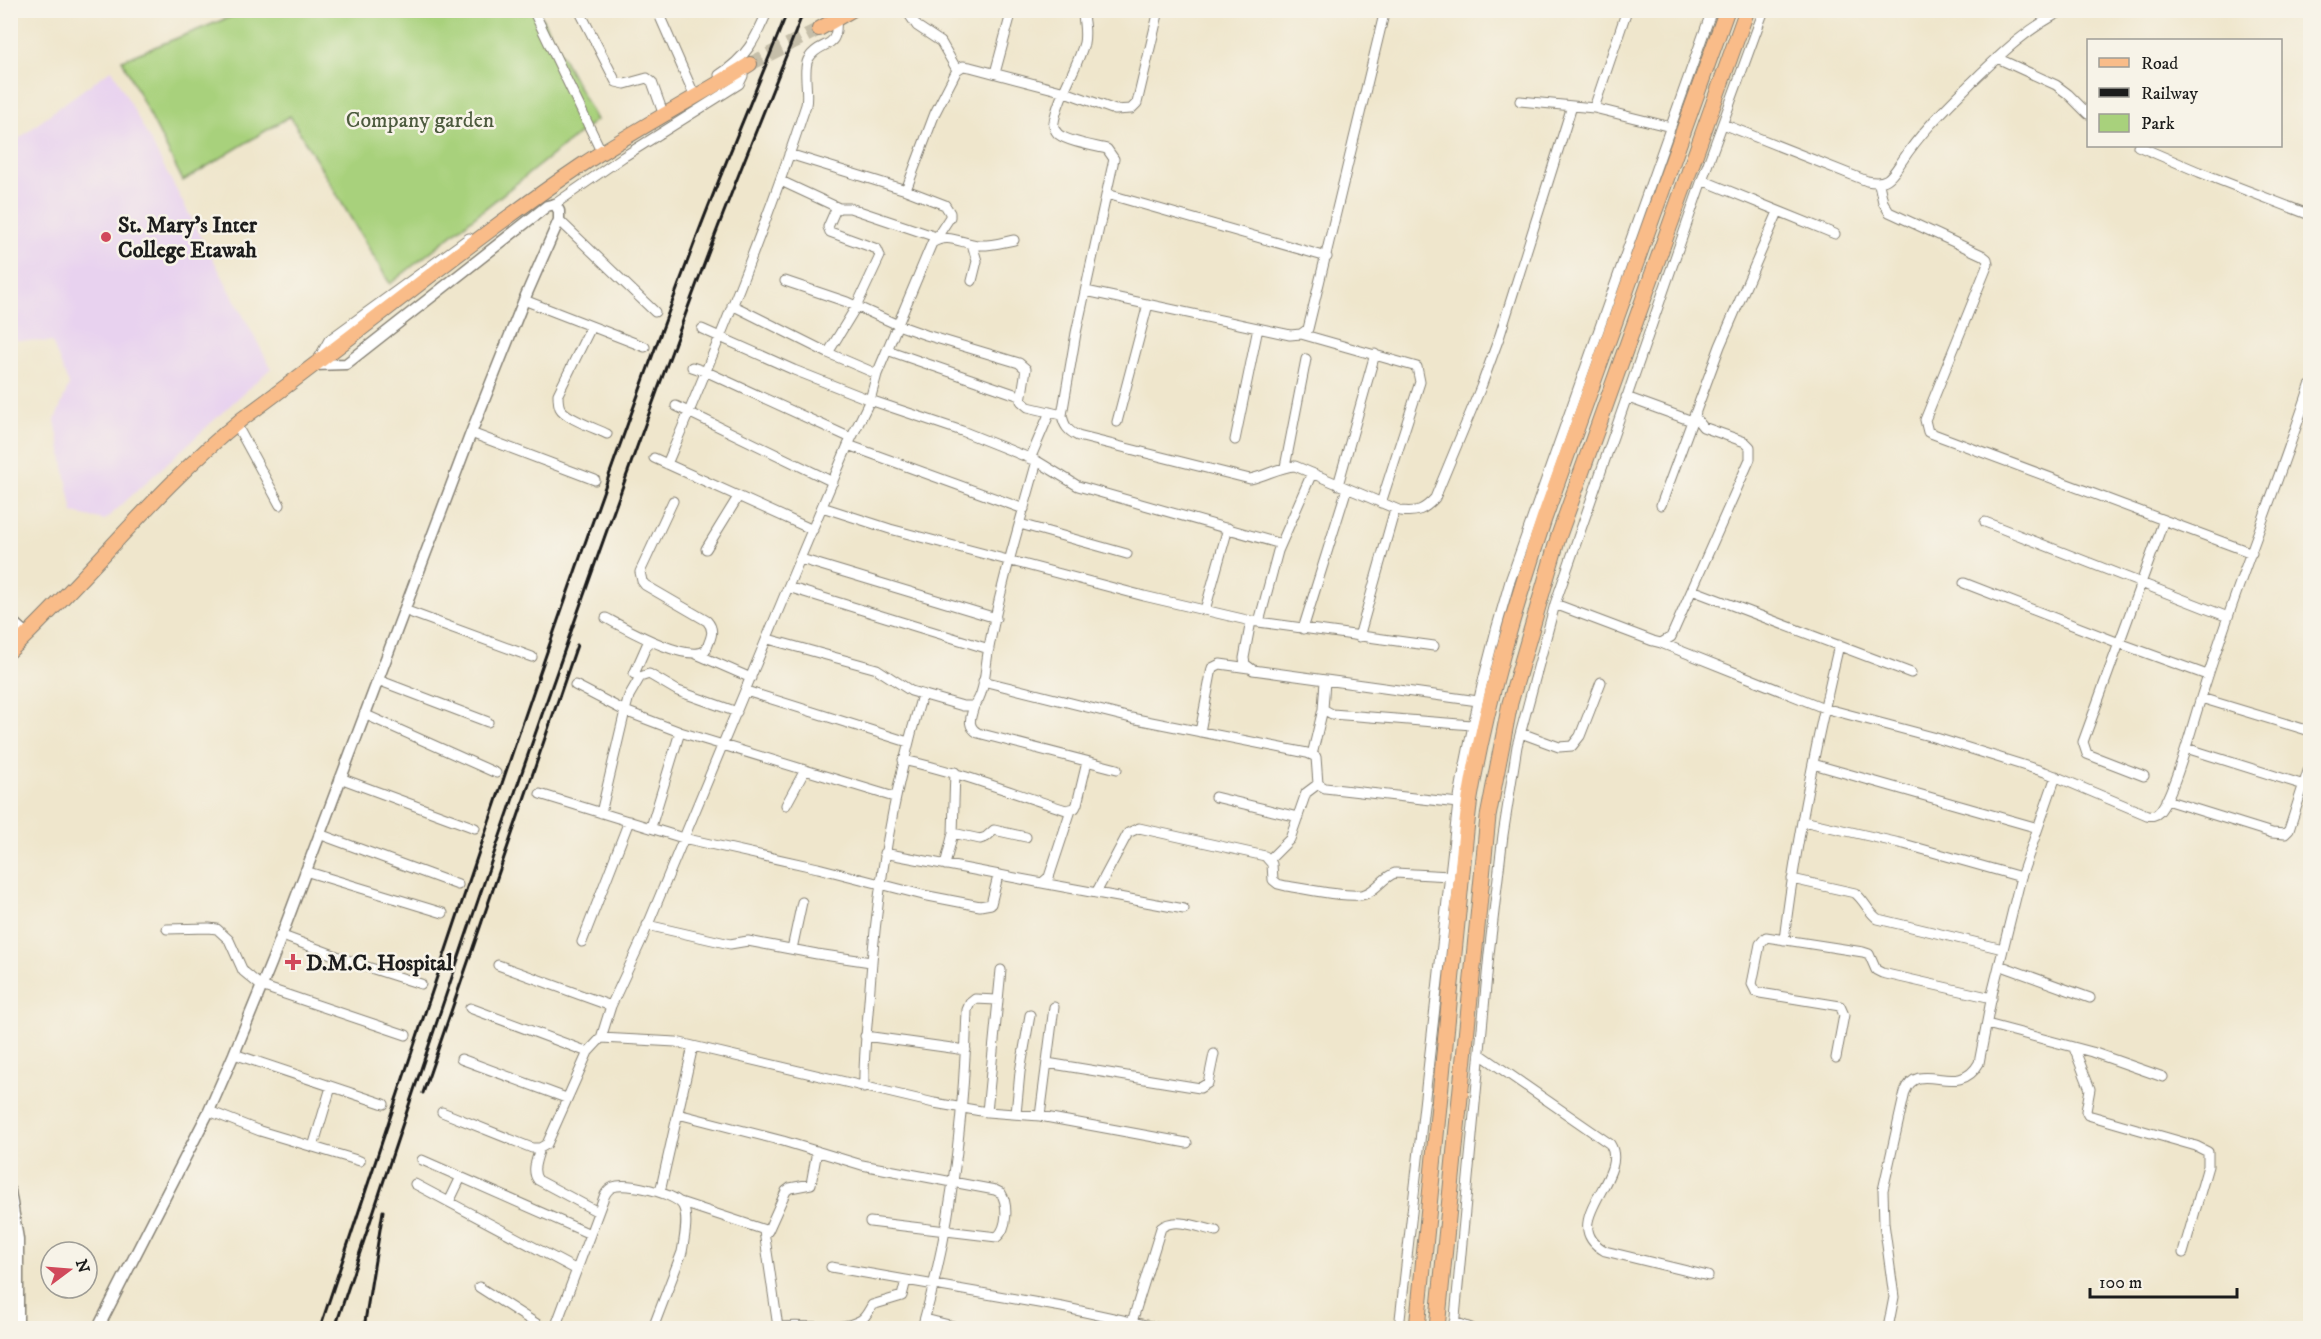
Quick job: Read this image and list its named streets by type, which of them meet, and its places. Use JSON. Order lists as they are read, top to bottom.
{
  "parks": ["Company garden"],
  "places": {
    "other": ["St. Mary's Inter College Etawah"],
    "health": ["D.M.C. Hospital"]
  },
  "legend": ["Road", "Railway", "Park"],
  "scale_bar": "100 m",
  "north": "right"
}
